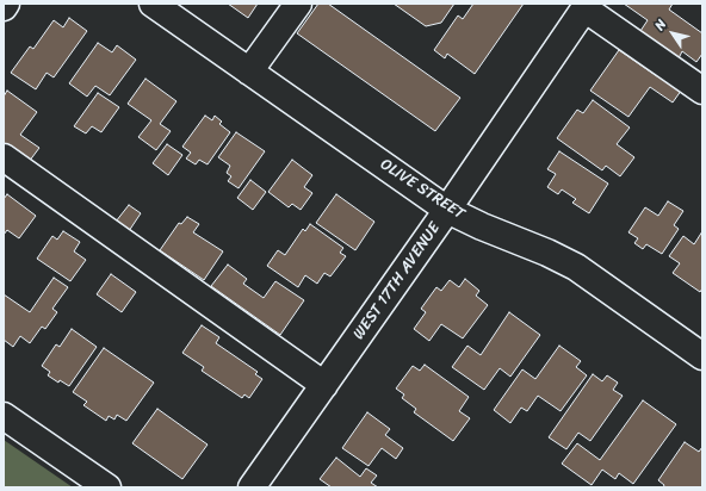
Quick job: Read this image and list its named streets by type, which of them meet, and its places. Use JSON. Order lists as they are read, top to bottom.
{
  "streets": {
    "street": ["OLIVE STREET", "WEST 17TH AVENUE"]
  },
  "crossings": [
    ["OLIVE STREET", "WEST 17TH AVENUE"]
  ],
  "north": "top left"
}
